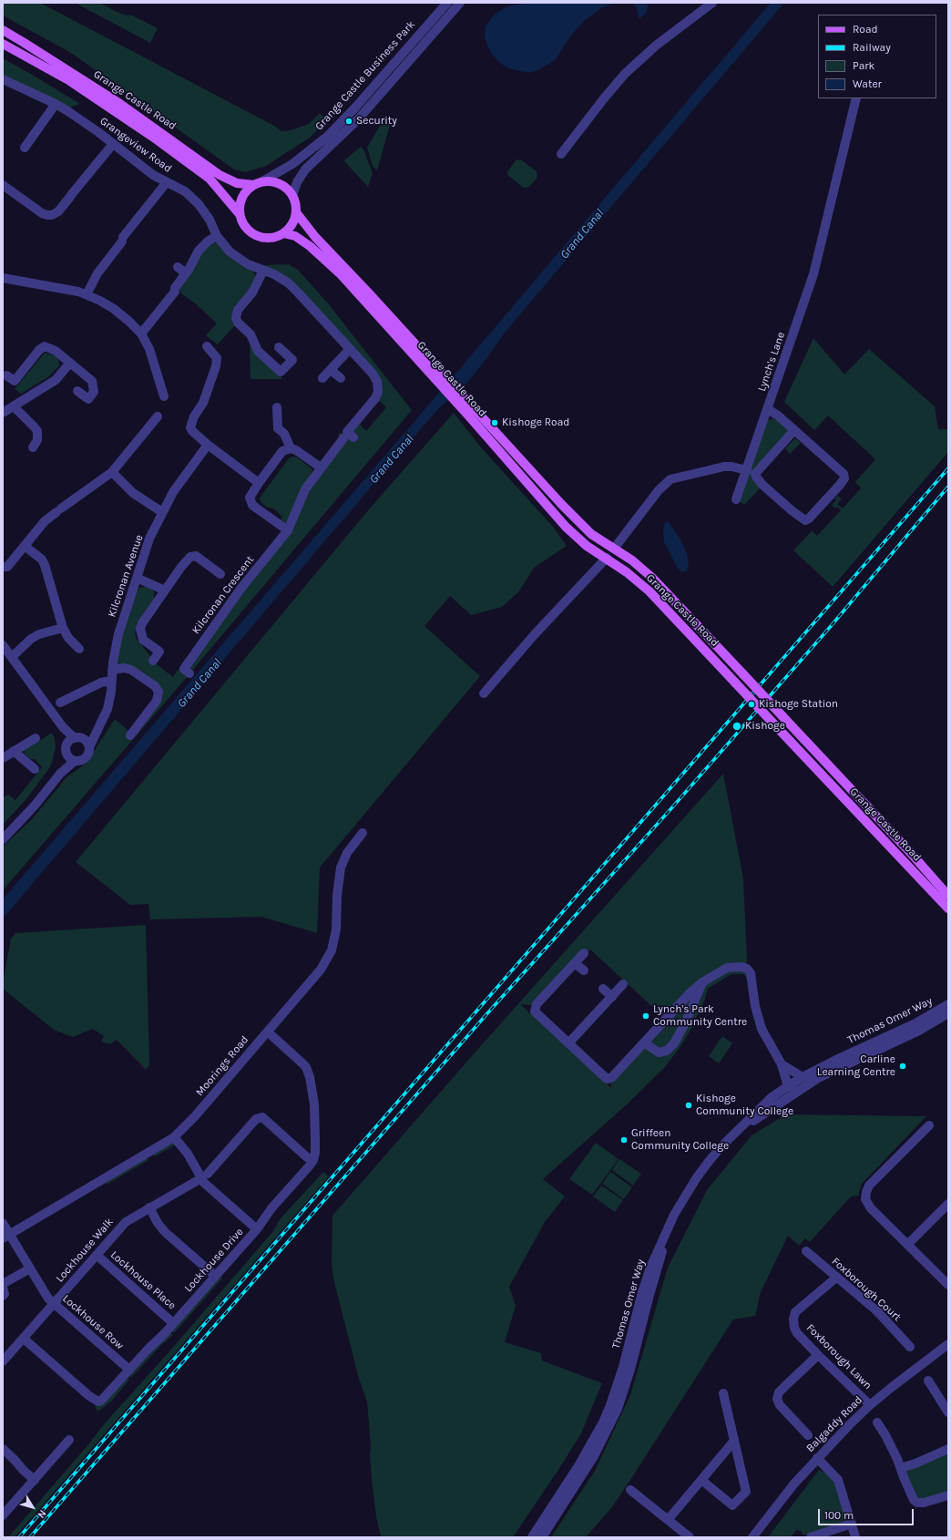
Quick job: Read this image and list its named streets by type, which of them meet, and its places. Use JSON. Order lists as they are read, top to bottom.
{
  "streets": {
    "main road": ["Grange Castle Road"],
    "street": [
      "Grange Castle Business Park",
      "Grangeview Road",
      "Lynch's Lane",
      "Kilcronan Avenue",
      "Kilcronan Crescent",
      "Thomas Omer Way",
      "Moorings Road",
      "Lockhouse Walk",
      "Lockhouse Drive",
      "Lockhouse Place",
      "Foxborough Court",
      "Lockhouse Row",
      "Foxborough Lawn",
      "Balgaddy Road"
    ]
  },
  "crossings": [
    ["Grange Castle Business Park", "Grange Castle Road"],
    ["Moorings Road", "Lockhouse Row"],
    ["Lockhouse Walk", "Lockhouse Drive"],
    ["Lockhouse Walk", "Lockhouse Place"],
    ["Lockhouse Walk", "Lockhouse Row"],
    ["Lockhouse Drive", "Lockhouse Place"],
    ["Lockhouse Drive", "Lockhouse Row"],
    ["Foxborough Court", "Foxborough Lawn"],
    ["Foxborough Lawn", "Balgaddy Road"]
  ],
  "water": ["Grand Canal"],
  "places": [
    "Security",
    "Kishoge Road",
    "Kishoge Station",
    "Kishoge",
    "Lynch's Park Community Centre",
    "Carline Learning Centre",
    "Kishoge Community College",
    "Griffeen Community College"
  ],
  "legend": [
    "Road",
    "Railway",
    "Park",
    "Water"
  ],
  "scale_bar": "100 m",
  "north": "bottom right"
}
